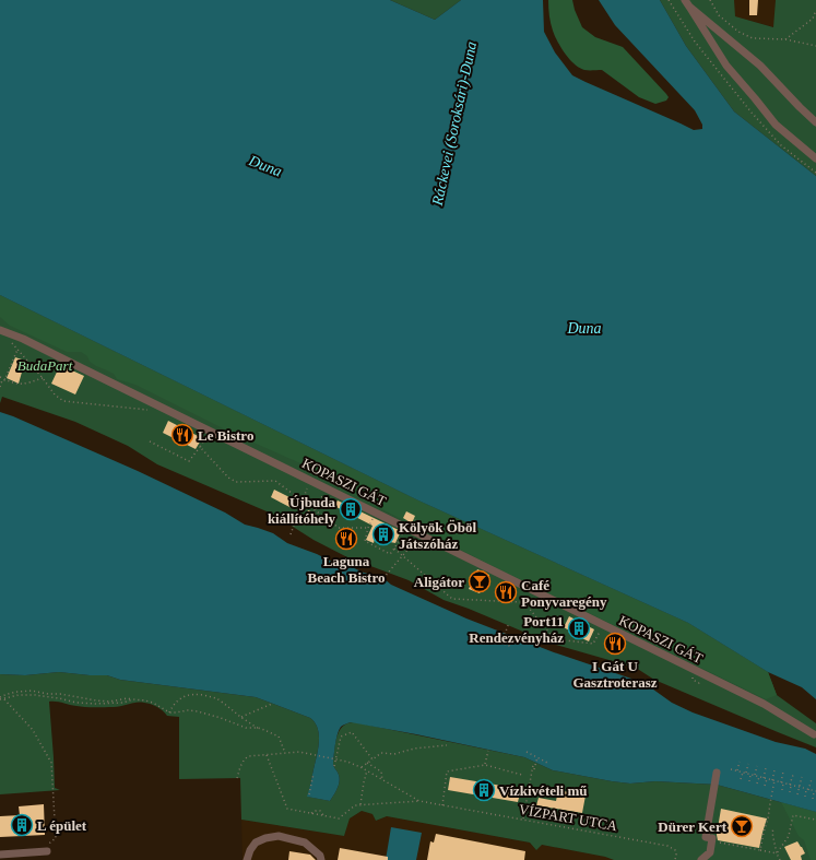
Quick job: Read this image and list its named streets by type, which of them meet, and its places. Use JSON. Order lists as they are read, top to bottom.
{
  "streets": {
    "street": ["KOPASZI GÁT"],
    "path": ["VÍZPART UTCA"]
  },
  "water": ["Ráckevei (Soroksári)-Duna", "Duna"],
  "parks": ["BudaPart"],
  "places": {
    "restaurant": [
      "Le Bistro",
      "Laguna Beach Bistro",
      "Café Ponyvaregény",
      "I Gát U Gasztroterasz"
    ],
    "building": [
      "Újbuda kiállítóhely",
      "Kölyök Öböl Játszóház",
      "Port11 Rendezvényház",
      "Vízkivételi mű",
      "L épület"
    ],
    "bar": ["Aligátor", "Dürer Kert"]
  }
}
